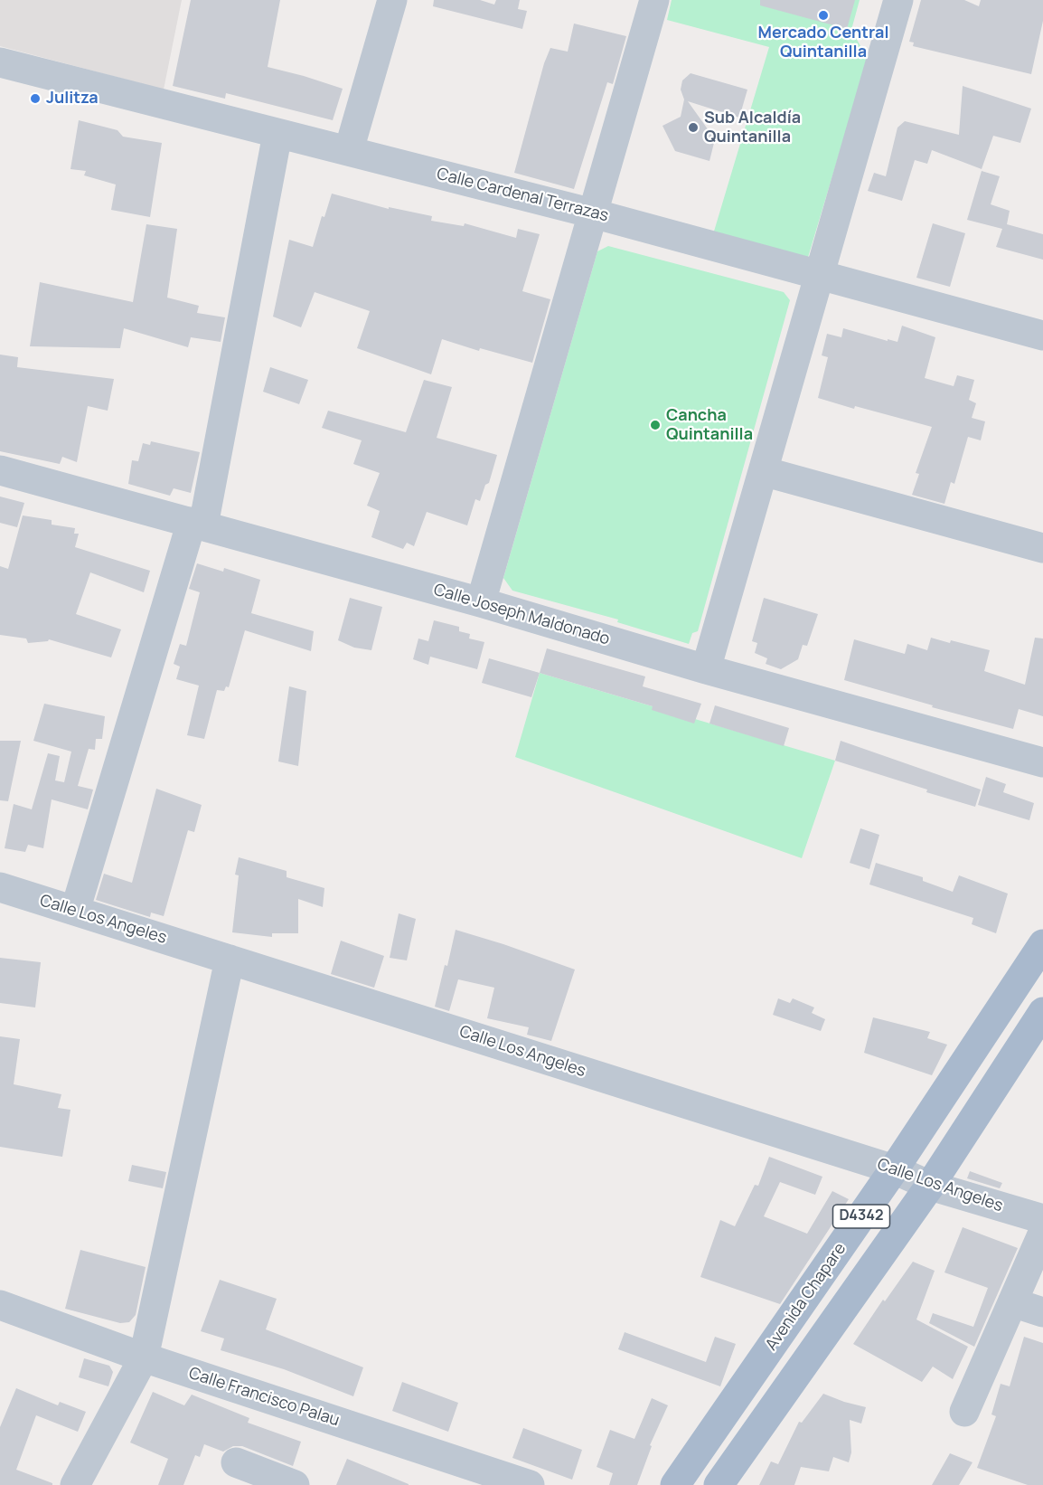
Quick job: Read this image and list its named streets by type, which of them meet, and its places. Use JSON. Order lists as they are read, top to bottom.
{
  "streets": {
    "main road": ["D4342", "Avenida Chapare"],
    "street": [
      "Calle Cardenal Terrazas",
      "Calle Joseph Maldonado",
      "Calle Los Angeles",
      "Calle Francisco Palau"
    ]
  },
  "crossings": [
    ["Calle Los Angeles", "D4342"],
    ["Calle Los Angeles", "Avenida Chapare"]
  ],
  "places": [
    "Mercado Central Quintanilla",
    "Julitza",
    "Sub Alcaldía Quintanilla",
    "Cancha Quintanilla"
  ]
}
